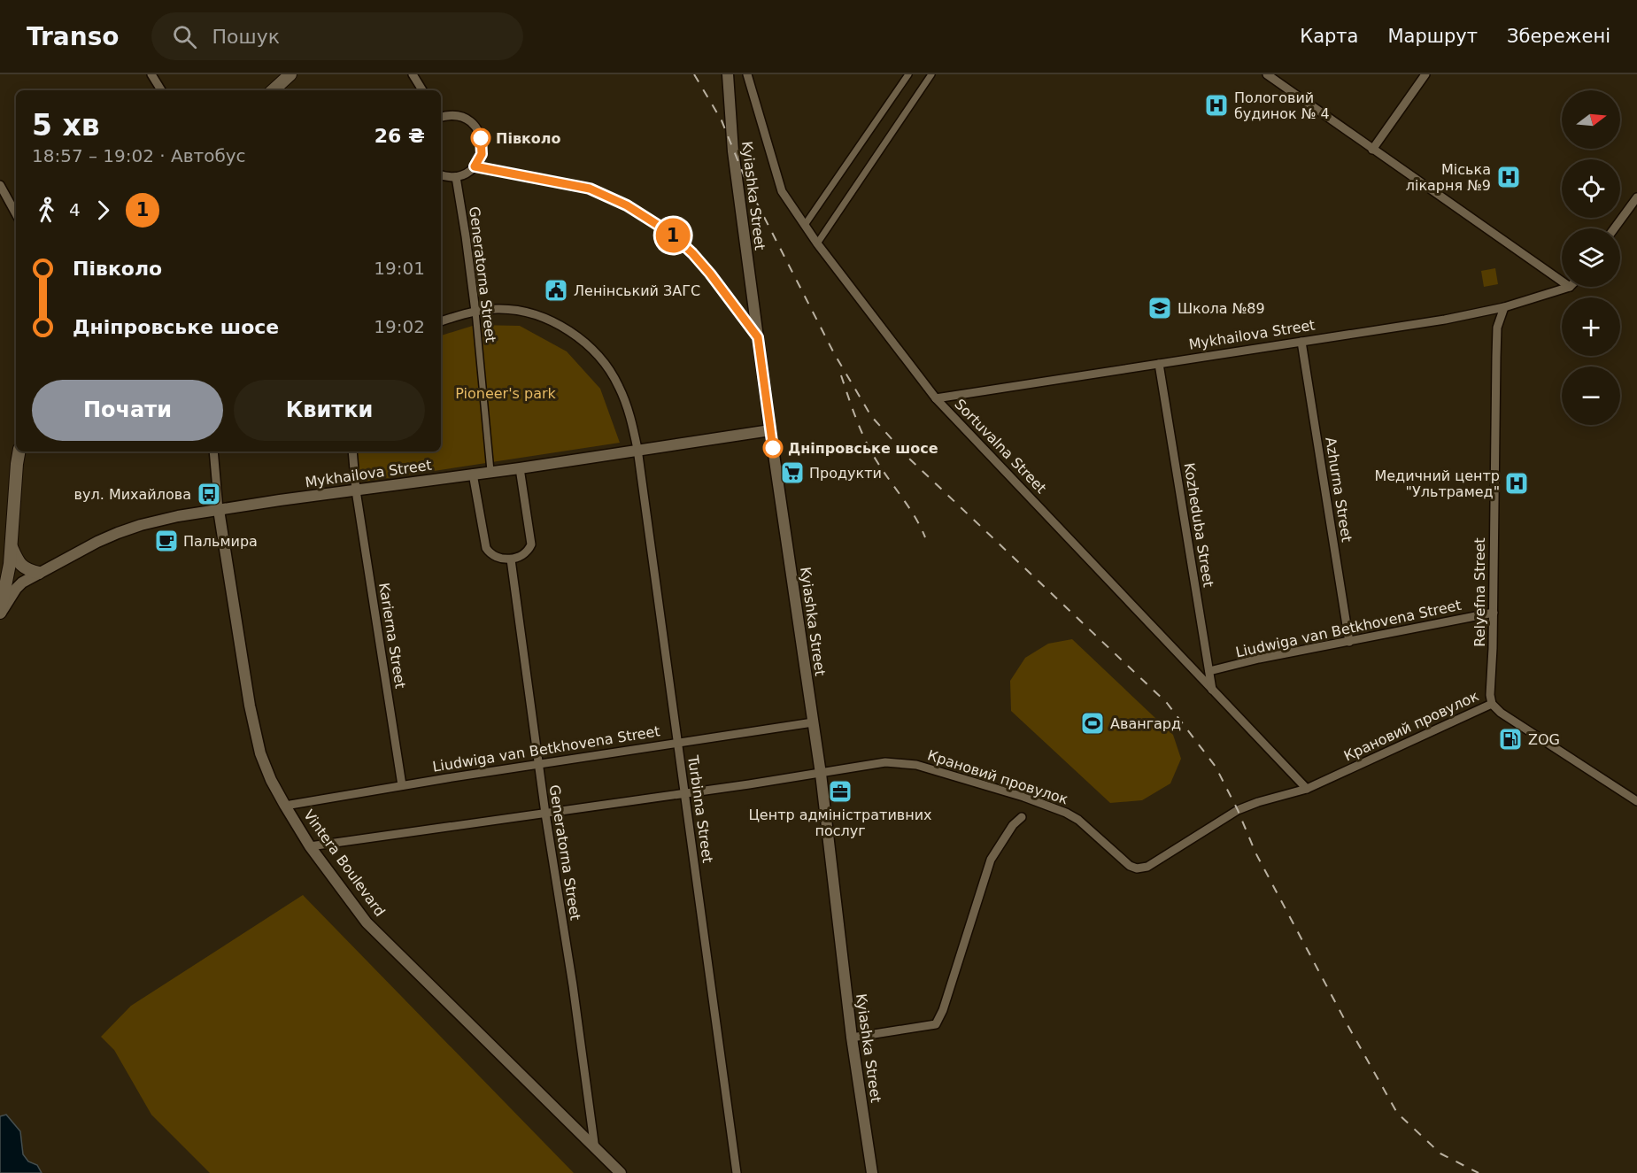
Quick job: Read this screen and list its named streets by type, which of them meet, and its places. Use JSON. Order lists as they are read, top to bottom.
{
  "streets": {
    "street": [
      "Kyiashka Street",
      "Generatorna Street",
      "Mykhailova Street",
      "Sortuvalna Street",
      "Azhurna Street",
      "Kozheduba Street",
      "Relyefna Street",
      "Liudwiga van Betkhovena Street",
      "Karierna Street",
      "Крановий провулок",
      "Turbinna Street",
      "Vintera Boulevard"
    ]
  },
  "crossings": [
    ["Kyiashka Street", "Mykhailova Street"],
    ["Kyiashka Street", "Liudwiga van Betkhovena Street"],
    ["Kyiashka Street", "Крановий провулок"],
    ["Generatorna Street", "Mykhailova Street"],
    ["Generatorna Street", "Liudwiga van Betkhovena Street"],
    ["Generatorna Street", "Turbinna Street"],
    ["Generatorna Street", "Vintera Boulevard"],
    ["Mykhailova Street", "Sortuvalna Street"],
    ["Mykhailova Street", "Azhurna Street"],
    ["Mykhailova Street", "Kozheduba Street"],
    ["Mykhailova Street", "Relyefna Street"],
    ["Mykhailova Street", "Karierna Street"],
    ["Mykhailova Street", "Turbinna Street"],
    ["Mykhailova Street", "Vintera Boulevard"],
    ["Sortuvalna Street", "Kozheduba Street"],
    ["Sortuvalna Street", "Крановий провулок"],
    ["Azhurna Street", "Liudwiga van Betkhovena Street"],
    ["Kozheduba Street", "Liudwiga van Betkhovena Street"],
    ["Relyefna Street", "Liudwiga van Betkhovena Street"],
    ["Relyefna Street", "Крановий провулок"],
    ["Liudwiga van Betkhovena Street", "Karierna Street"],
    ["Liudwiga van Betkhovena Street", "Turbinna Street"],
    ["Liudwiga van Betkhovena Street", "Vintera Boulevard"]
  ],
  "parks": ["Pioneer's park"],
  "places": {
    "hospital": ["Пологовий будинок № 4", "Міська лікарня №9", "Медичний центр \"Ультрамед\""],
    "other": ["Півколо", "Дніпровське шосе"],
    "public building": ["Ленінський ЗАГС"],
    "school or university": ["Школа №89"],
    "supermarket": ["Продукти"],
    "bus stop": ["вул. Михайлова"],
    "cafe": ["Пальмира"],
    "sports": ["Авангард"],
    "fuel station": ["ZOG"],
    "office": ["Центр адміністративних послуг"]
  },
  "lines": ["bus line 1"],
  "north": "right",
  "page": {
    "header": "Transo",
    "search": "Пошук",
    "nav": ["Карта", "Маршрут", "Збережені"],
    "on_map": "1",
    "map_buttons": ["+", "−"],
    "heading": ["5 хв", "18:57 – 19:02 · Автобус", "26 ₴"],
    "legs": ["4", "1"],
    "list": [
      {
        "name": "Півколо",
        "value": "19:01"
      },
      {
        "name": "Дніпровське шосе",
        "value": "19:02"
      }
    ],
    "buttons": ["Почати", "Квитки"]
  }
}
